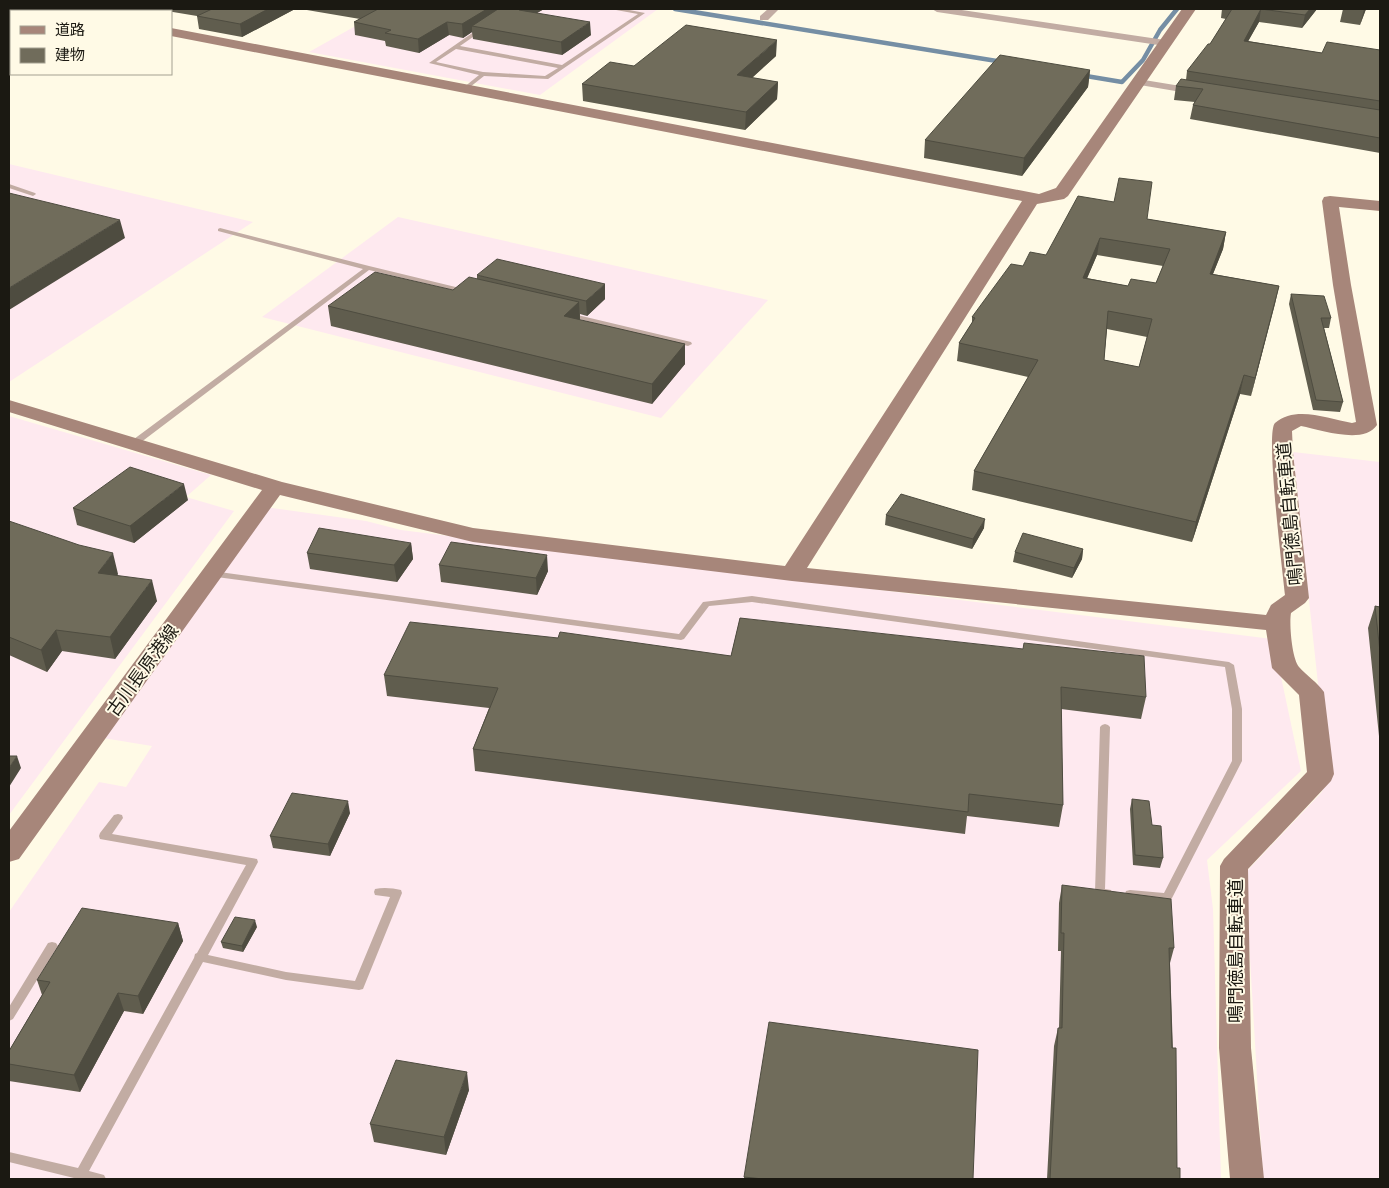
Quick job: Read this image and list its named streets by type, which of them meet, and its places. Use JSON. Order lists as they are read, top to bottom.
{
  "streets": {
    "street": ["鳴門徳島自転車道", "古川長原港線"]
  },
  "legend": ["道路", "建物"]
}
